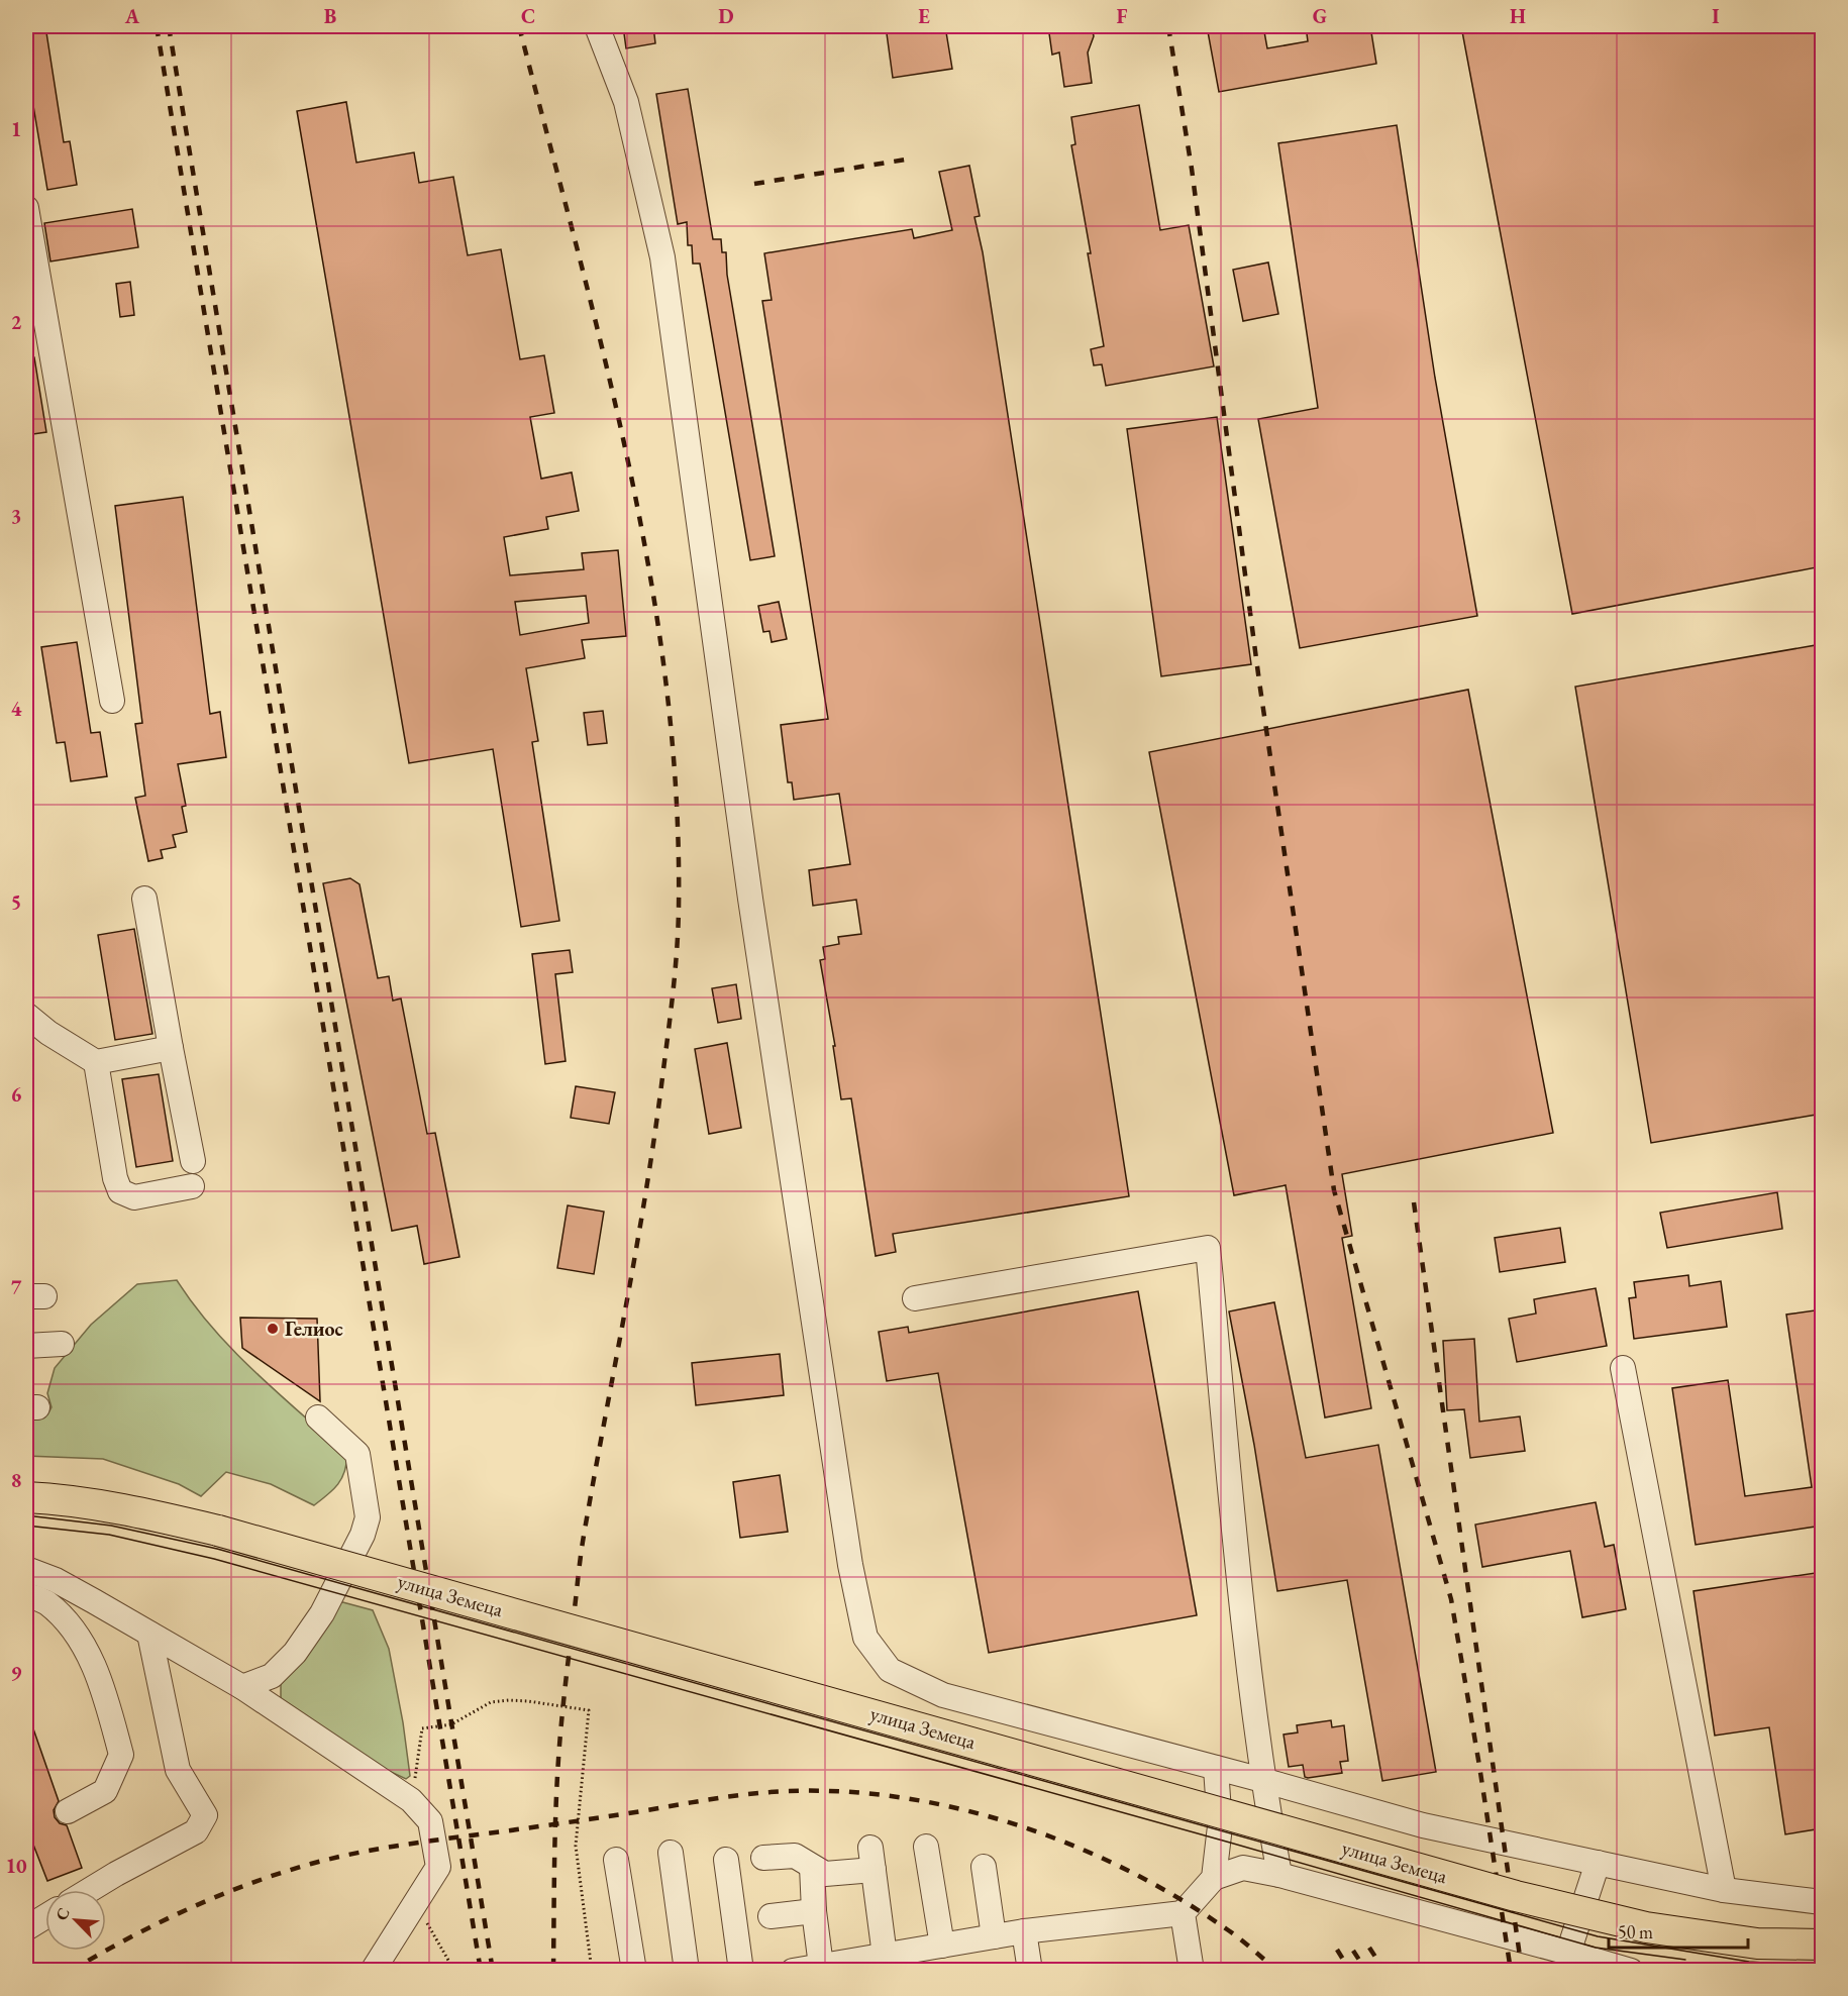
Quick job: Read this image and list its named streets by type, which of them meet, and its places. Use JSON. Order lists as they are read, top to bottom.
{
  "streets": {
    "main road": ["улица Земеца"]
  },
  "places": ["Гелиос"],
  "scale_bar": "50 m",
  "north": "top left",
  "grid": {
    "columns": [
      "A",
      "B",
      "C",
      "D",
      "E",
      "F",
      "G",
      "H",
      "I"
    ],
    "rows": [
      "1",
      "2",
      "3",
      "4",
      "5",
      "6",
      "7",
      "8",
      "9",
      "10"
    ]
  }
}
